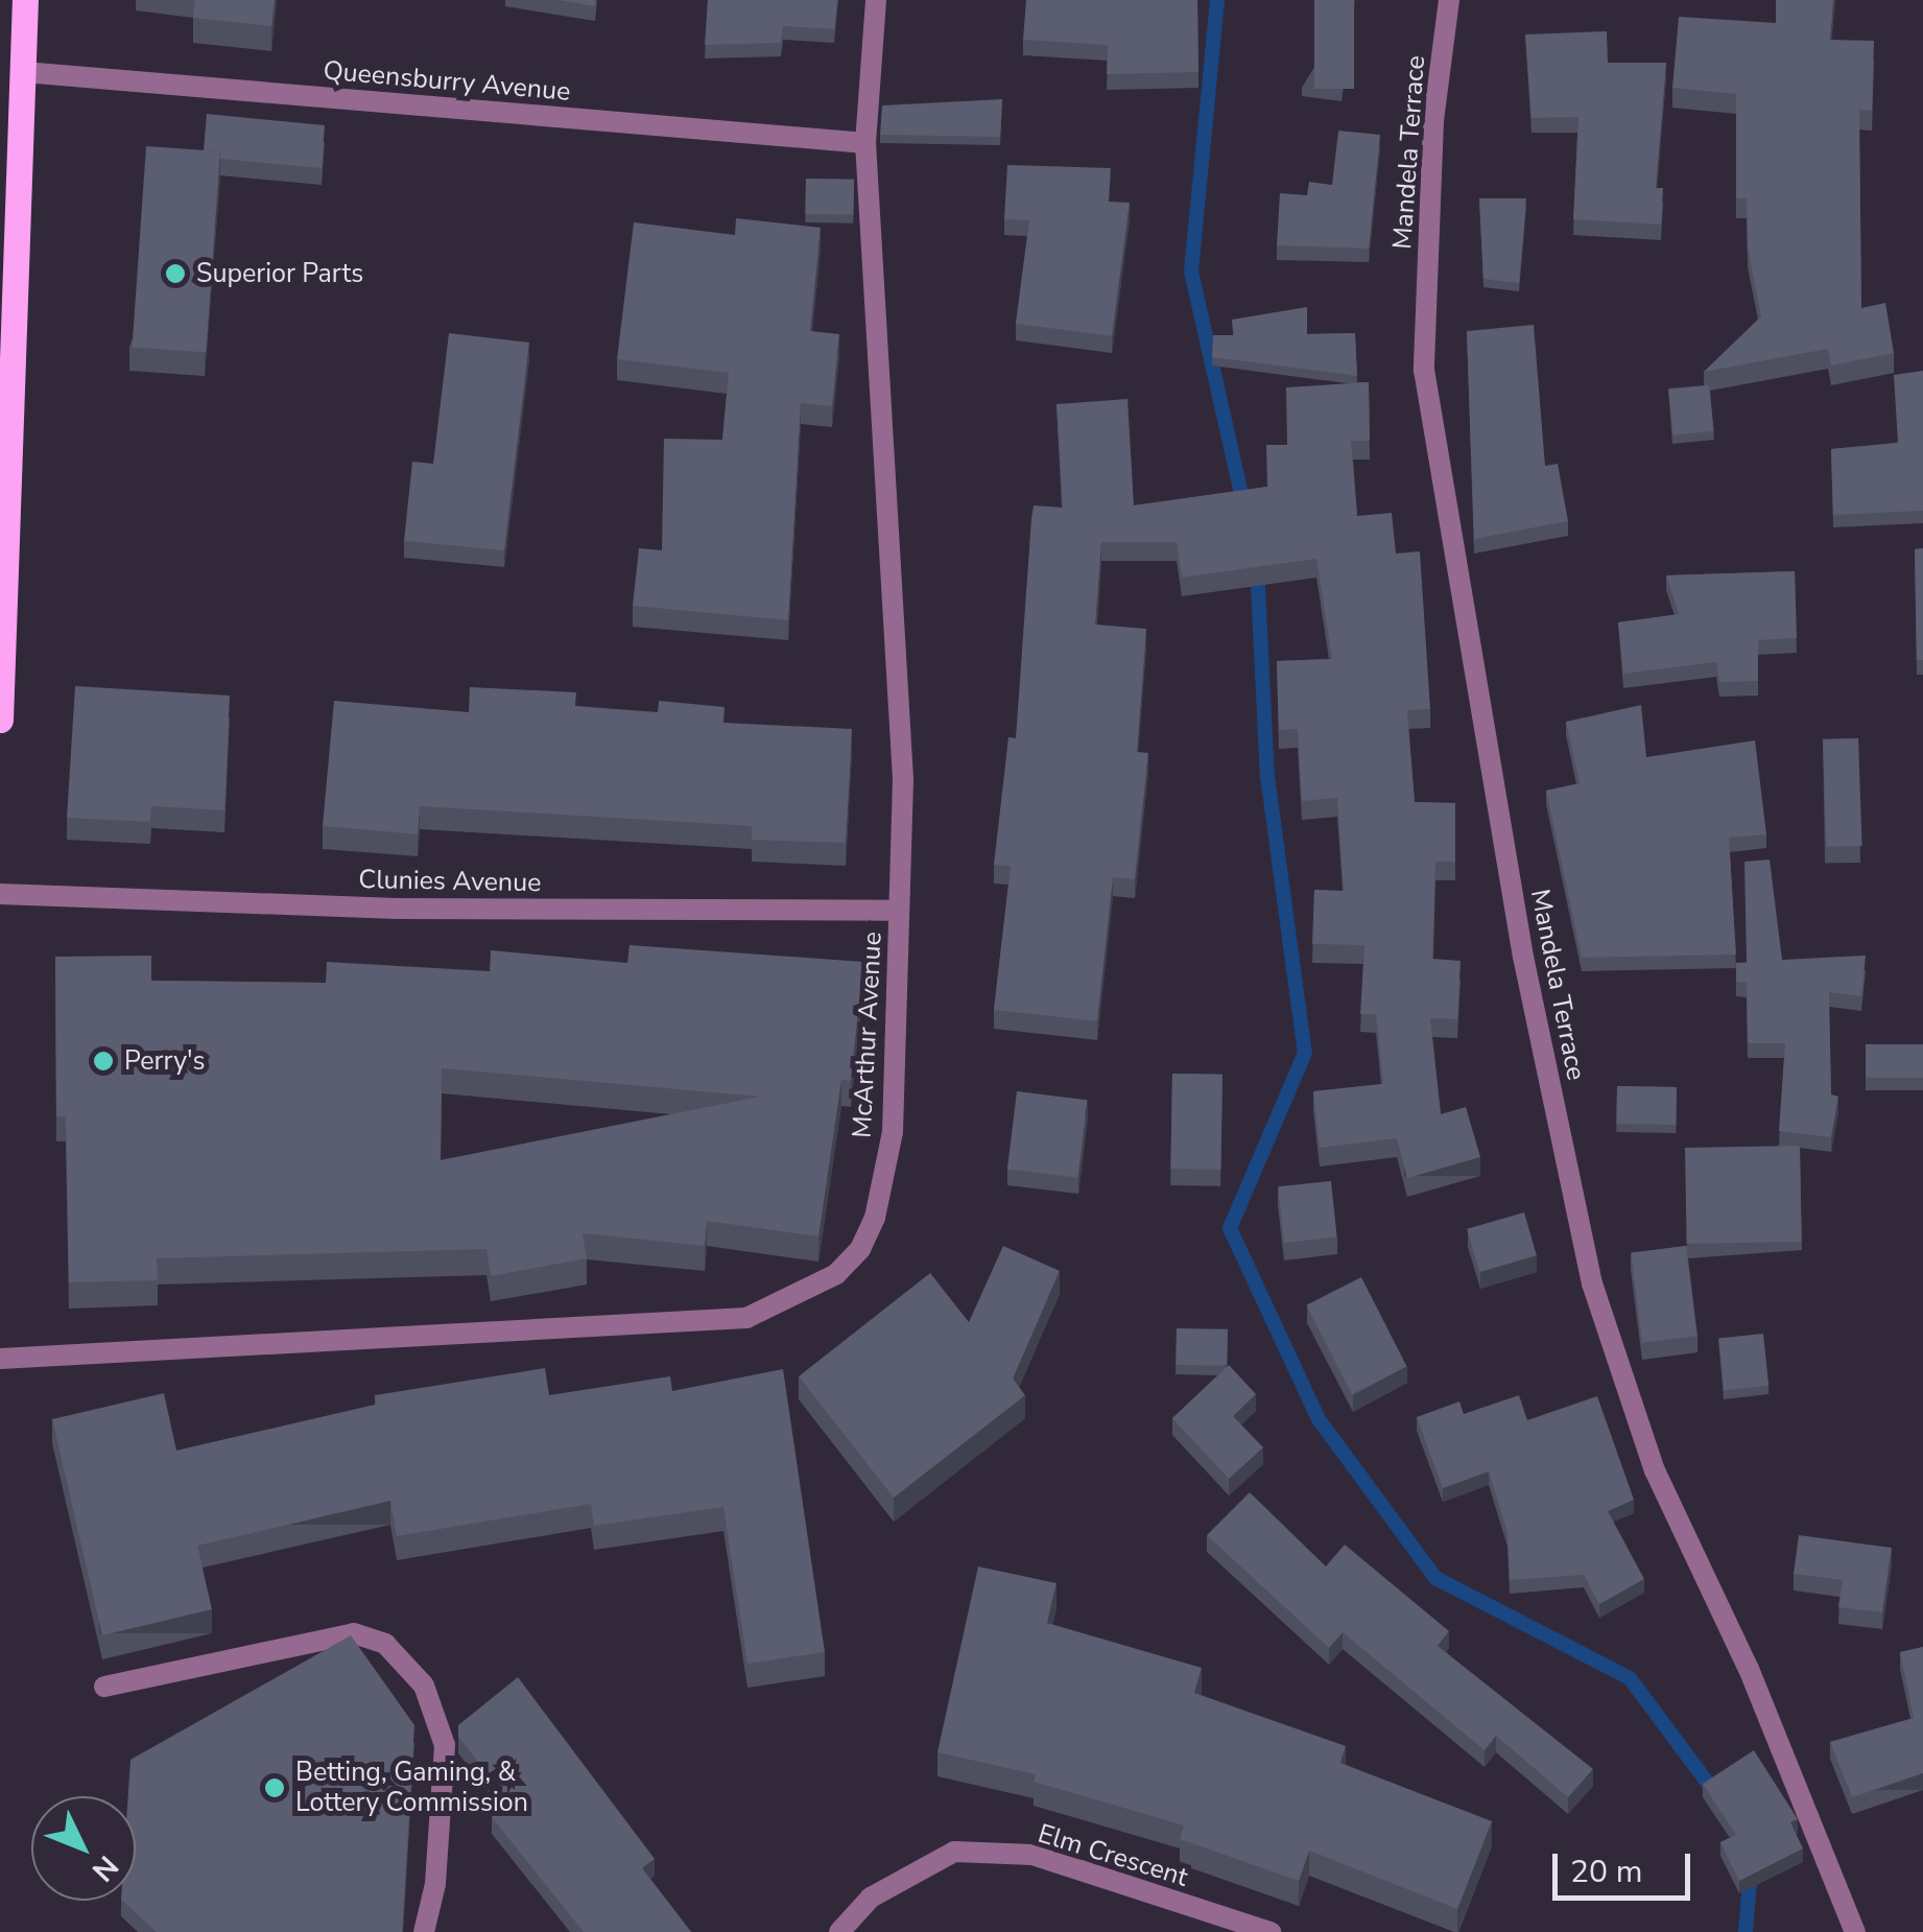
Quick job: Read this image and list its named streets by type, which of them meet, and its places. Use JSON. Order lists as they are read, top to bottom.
{
  "streets": {
    "street": [
      "Queensburry Avenue",
      "Mandela Terrace",
      "Clunies Avenue",
      "McArthur Avenue",
      "Elm Crescent"
    ]
  },
  "crossings": [
    ["Queensburry Avenue", "McArthur Avenue"],
    ["Clunies Avenue", "McArthur Avenue"]
  ],
  "places": ["Superior Parts", "Perry's", "Betting, Gaming, & Lottery Commission"],
  "scale_bar": "20 m",
  "north": "bottom right"
}
